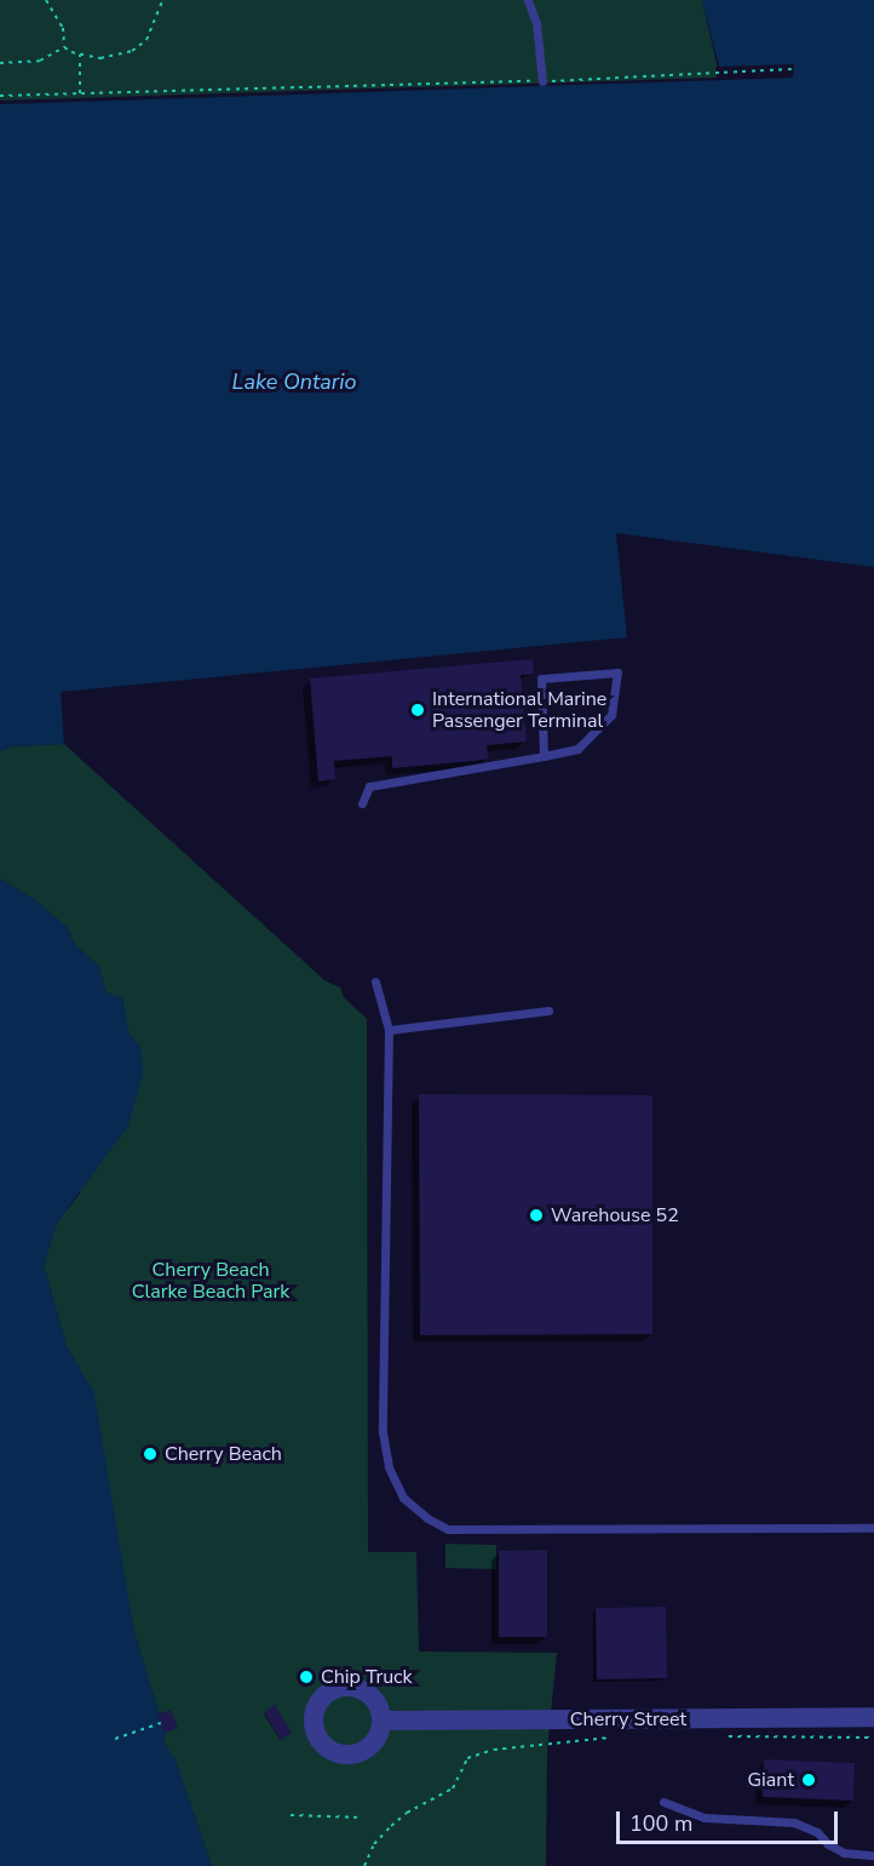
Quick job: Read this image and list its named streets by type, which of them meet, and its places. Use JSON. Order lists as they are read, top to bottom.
{
  "streets": {
    "street": ["Cherry Street"]
  },
  "water": ["Lake Ontario"],
  "parks": ["Cherry Beach Clarke Beach Park"],
  "places": [
    "International Marine Passenger Terminal",
    "Warehouse 52",
    "Cherry Beach",
    "Chip Truck",
    "Giant"
  ],
  "scale_bar": "100 m"
}
